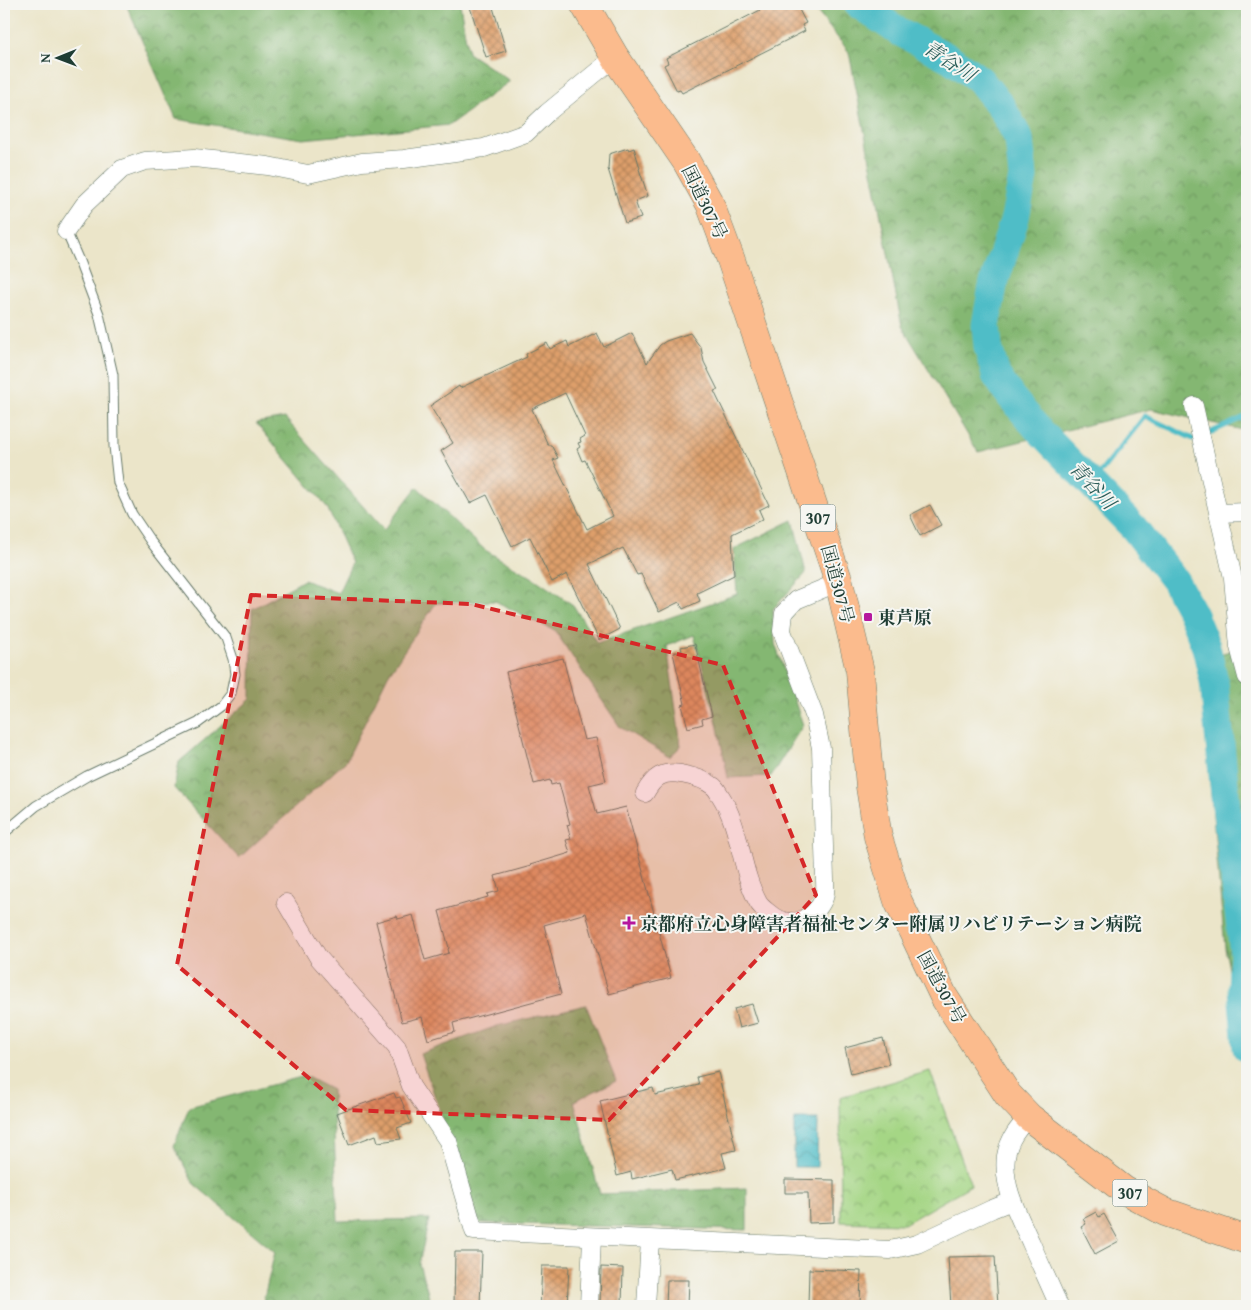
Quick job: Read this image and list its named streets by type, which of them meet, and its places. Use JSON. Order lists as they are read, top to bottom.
{
  "streets": {
    "highway": ["国道307号", "307"]
  },
  "crossings": [
    ["国道307号", "307"]
  ],
  "water": ["青谷川"],
  "places": {
    "transit": ["東芦原"],
    "health": ["京都府立心身障害者福祉センター附属リハビリテーション病院"]
  },
  "north": "left"
}
